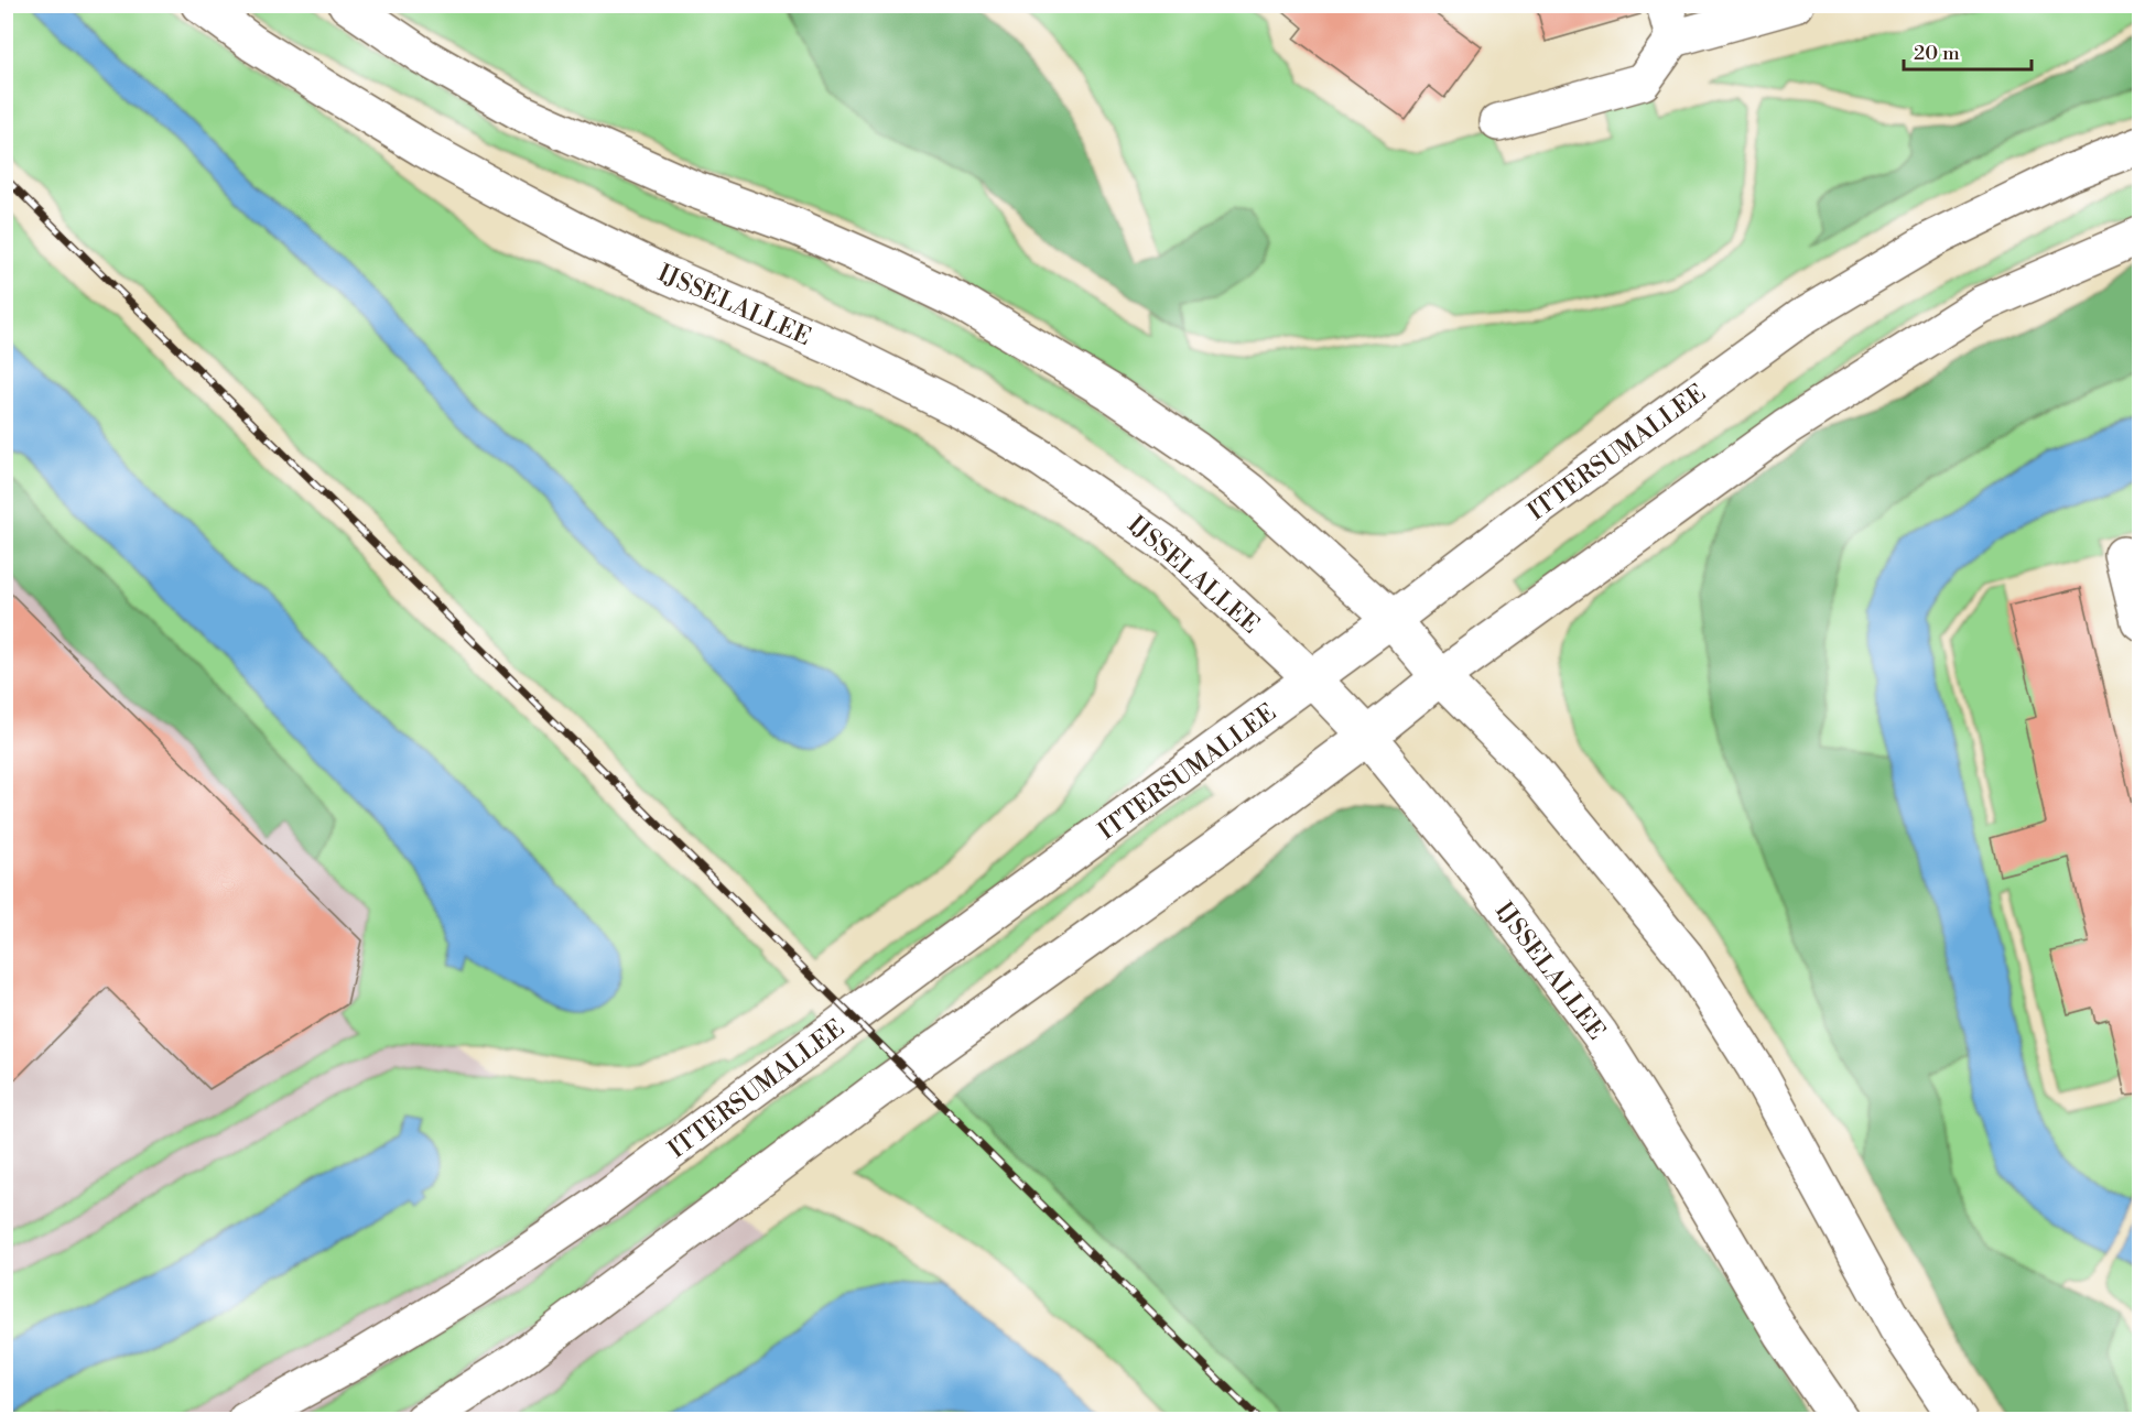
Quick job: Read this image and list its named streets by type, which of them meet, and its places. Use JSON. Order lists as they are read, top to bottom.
{
  "streets": {
    "main road": ["IJSSELALLEE", "ITTERSUMALLEE"]
  },
  "crossings": [
    ["IJSSELALLEE", "ITTERSUMALLEE"]
  ],
  "scale_bar": "20 m"
}
